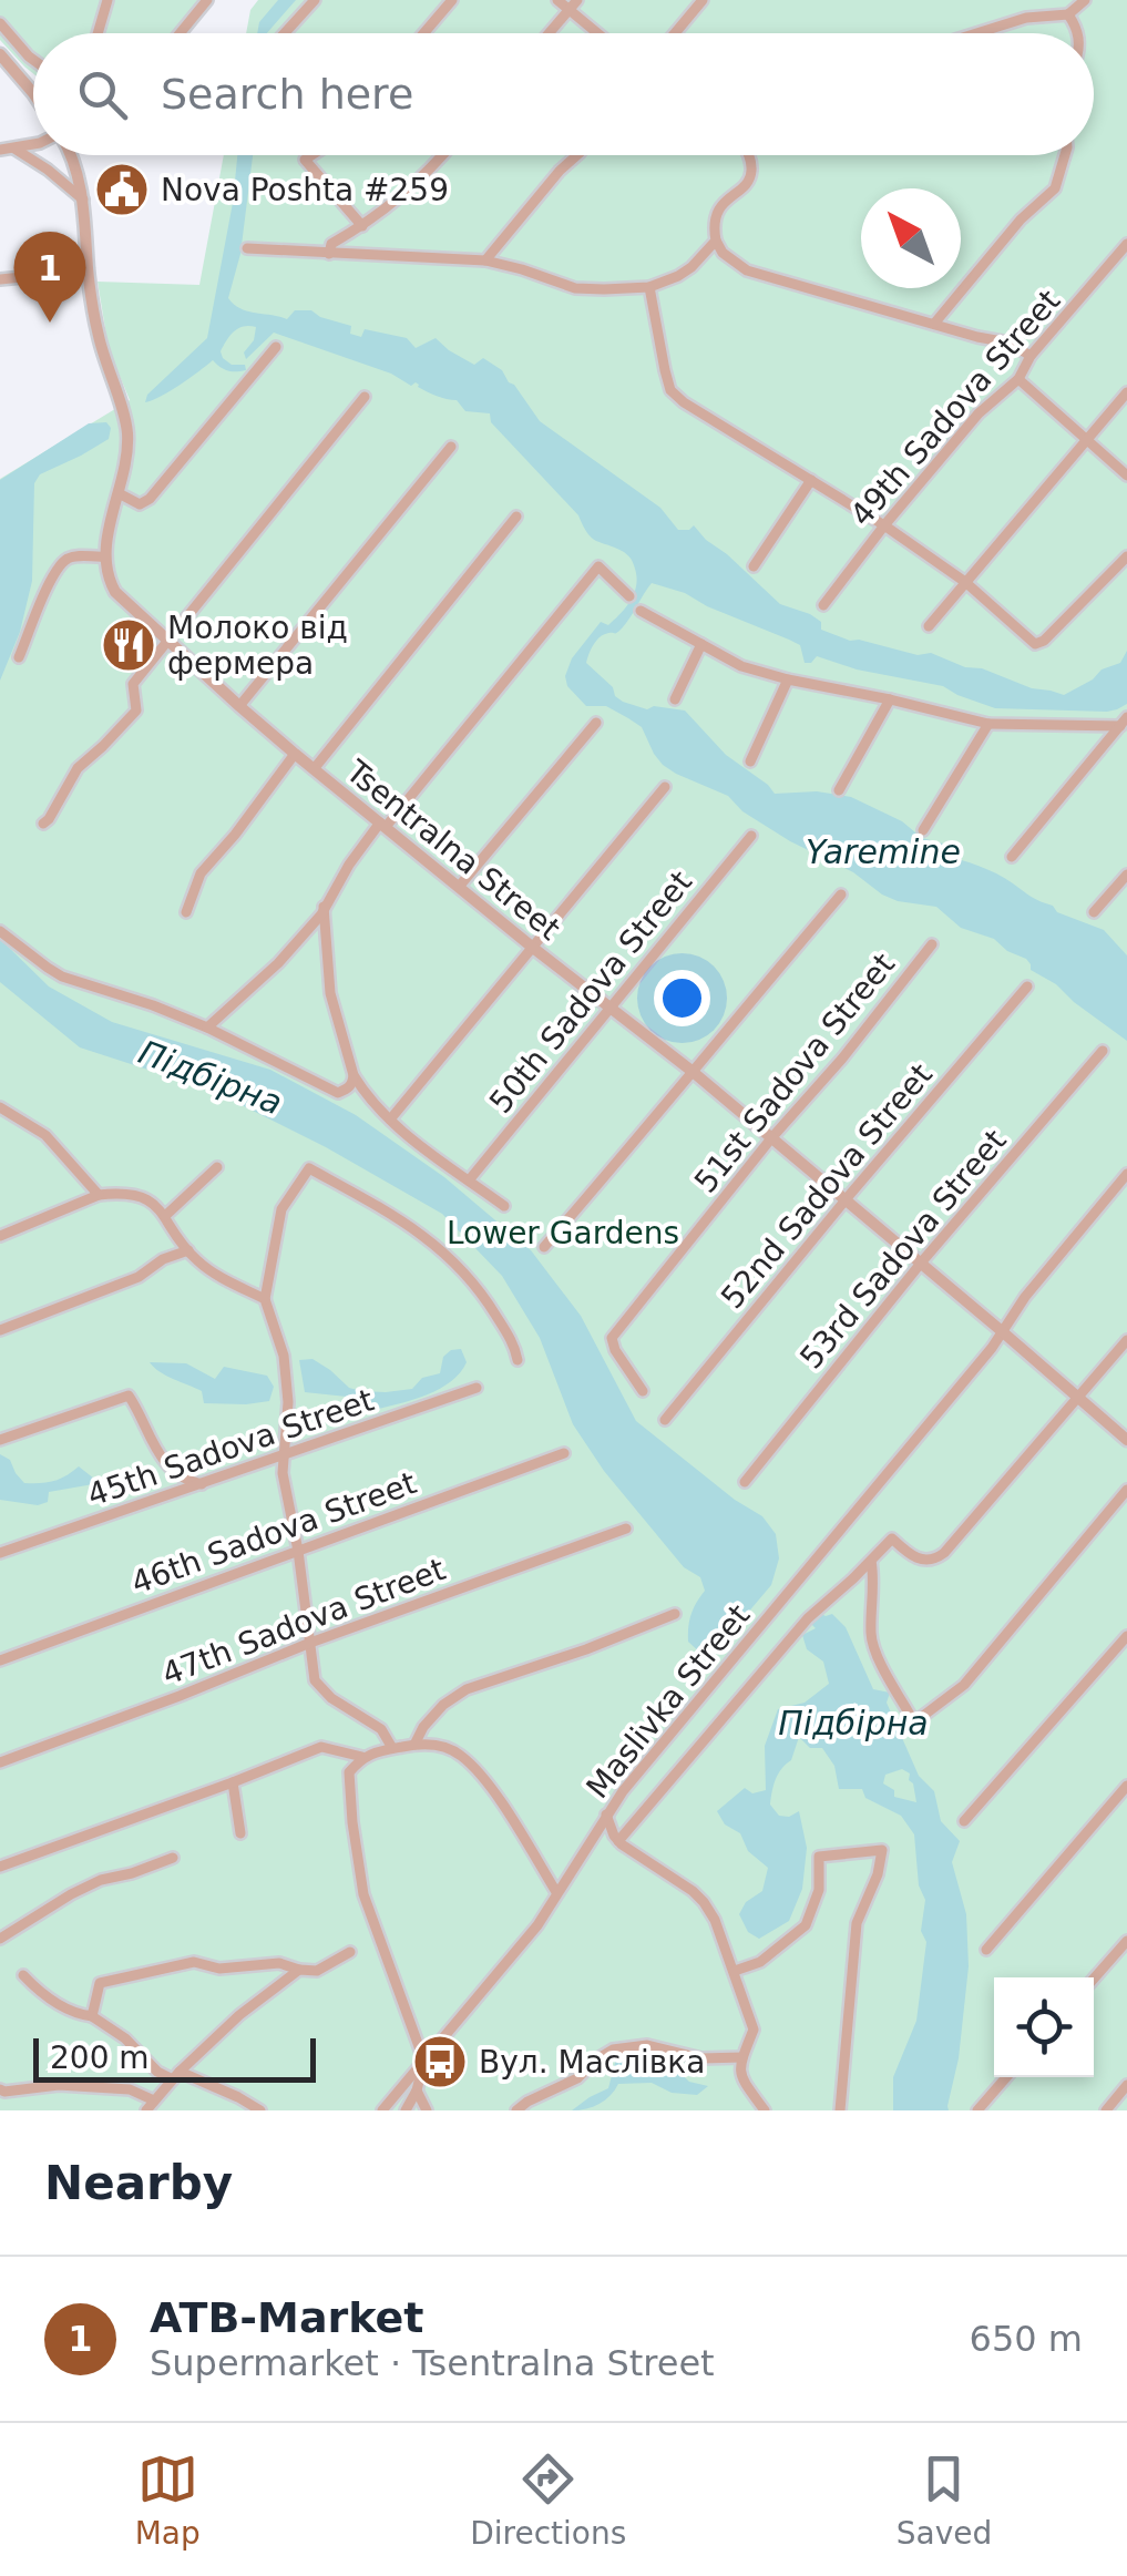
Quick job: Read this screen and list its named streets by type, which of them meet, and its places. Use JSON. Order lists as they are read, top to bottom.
{
  "streets": {
    "street": [
      "49th Sadova Street",
      "Tsentralna Street",
      "50th Sadova Street",
      "51st Sadova Street",
      "52nd Sadova Street",
      "53rd Sadova Street",
      "45th Sadova Street",
      "46th Sadova Street",
      "47th Sadova Street",
      "Maslivka Street"
    ]
  },
  "crossings": [
    ["Tsentralna Street", "50th Sadova Street"],
    ["Tsentralna Street", "51st Sadova Street"],
    ["Tsentralna Street", "52nd Sadova Street"],
    ["Tsentralna Street", "53rd Sadova Street"],
    ["Tsentralna Street", "Maslivka Street"]
  ],
  "water": ["Yaremine", "Підбірна"],
  "parks": ["Lower Gardens"],
  "places": {
    "public building": ["Nova Poshta #259"],
    "restaurant": ["Молоко від фермера"],
    "bus stop": ["Вул. Маслівка"]
  },
  "scale_bar": "200 m",
  "north": "top left",
  "page": {
    "search": "Search here",
    "pins": "1",
    "scale": "200 m",
    "heading": "Nearby",
    "list": [
      {
        "mark": "1",
        "name": "ATB-Market",
        "note": "Supermarket · Tsentralna Street",
        "value": "650 m"
      }
    ],
    "nav": ["Map", "Directions", "Saved"]
  }
}
